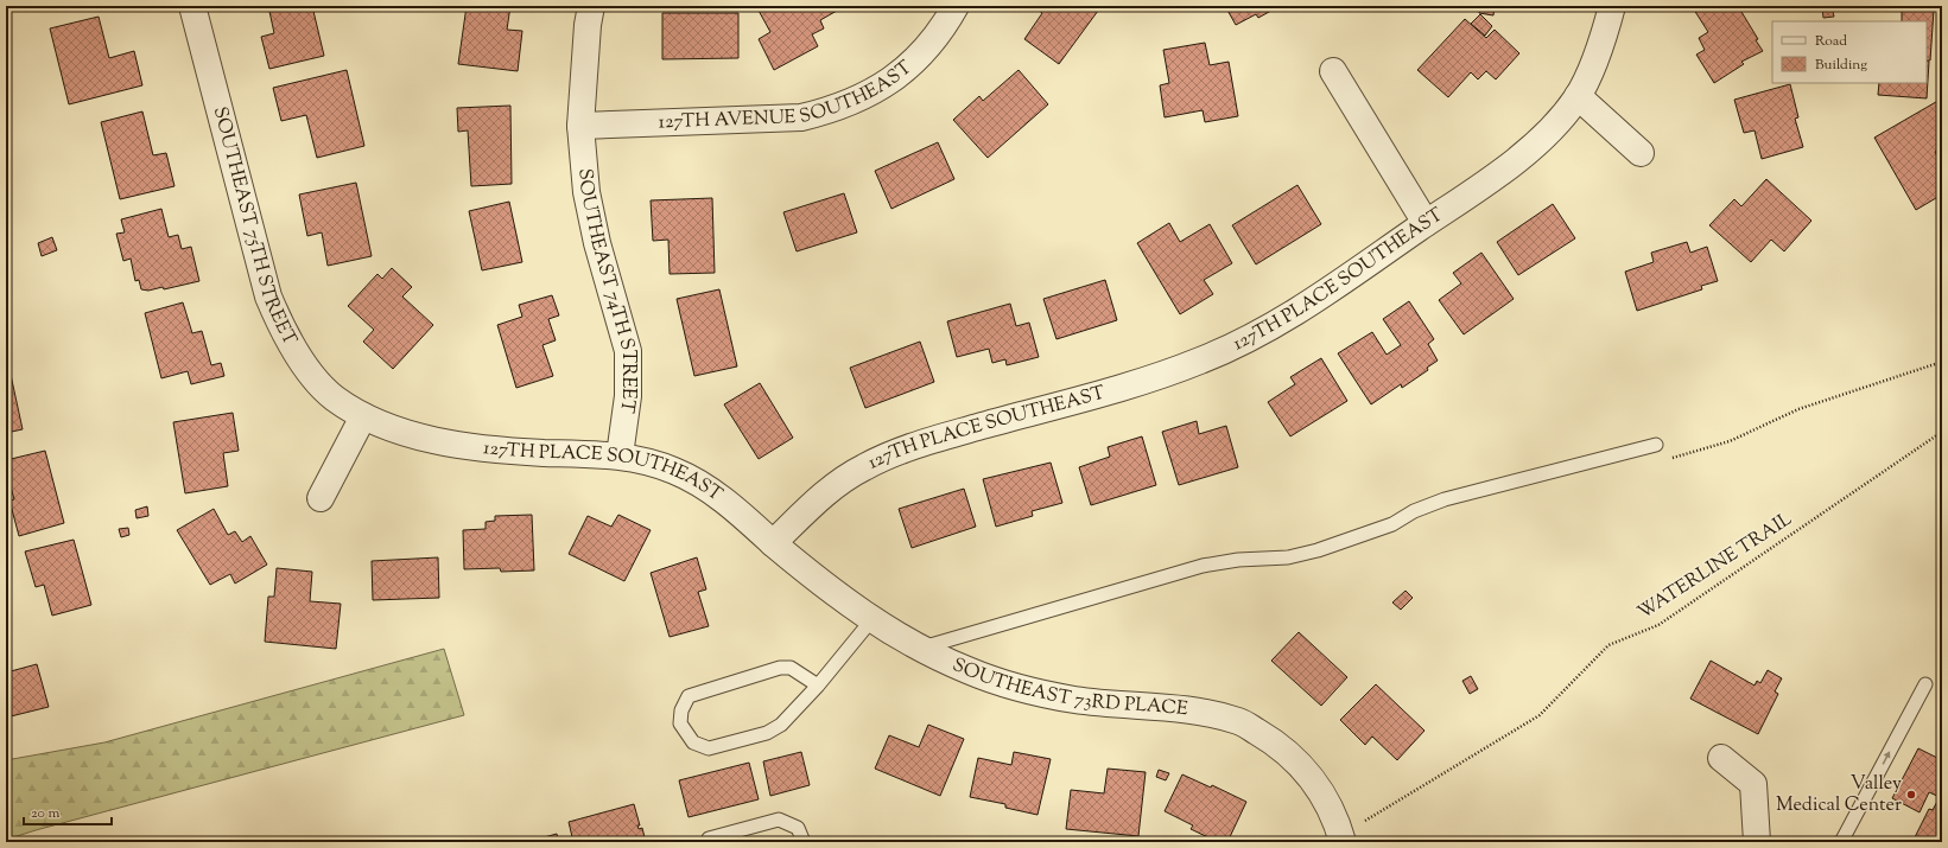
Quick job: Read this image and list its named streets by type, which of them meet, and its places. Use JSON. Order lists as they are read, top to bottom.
{
  "streets": {
    "street": [
      "127TH AVENUE SOUTHEAST",
      "SOUTHEAST 75TH STREET",
      "127TH PLACE SOUTHEAST",
      "SOUTHEAST 74TH STREET",
      "SOUTHEAST 73RD PLACE"
    ],
    "path": ["WATERLINE TRAIL"]
  },
  "crossings": [
    ["127TH AVENUE SOUTHEAST", "SOUTHEAST 74TH STREET"],
    ["SOUTHEAST 75TH STREET", "127TH PLACE SOUTHEAST"],
    ["127TH PLACE SOUTHEAST", "SOUTHEAST 74TH STREET"],
    ["127TH PLACE SOUTHEAST", "SOUTHEAST 73RD PLACE"],
    ["WATERLINE TRAIL", "SOUTHEAST 73RD PLACE"]
  ],
  "places": ["Valley Medical Center"],
  "legend": ["Road", "Building"],
  "scale_bar": "20 m"
}
